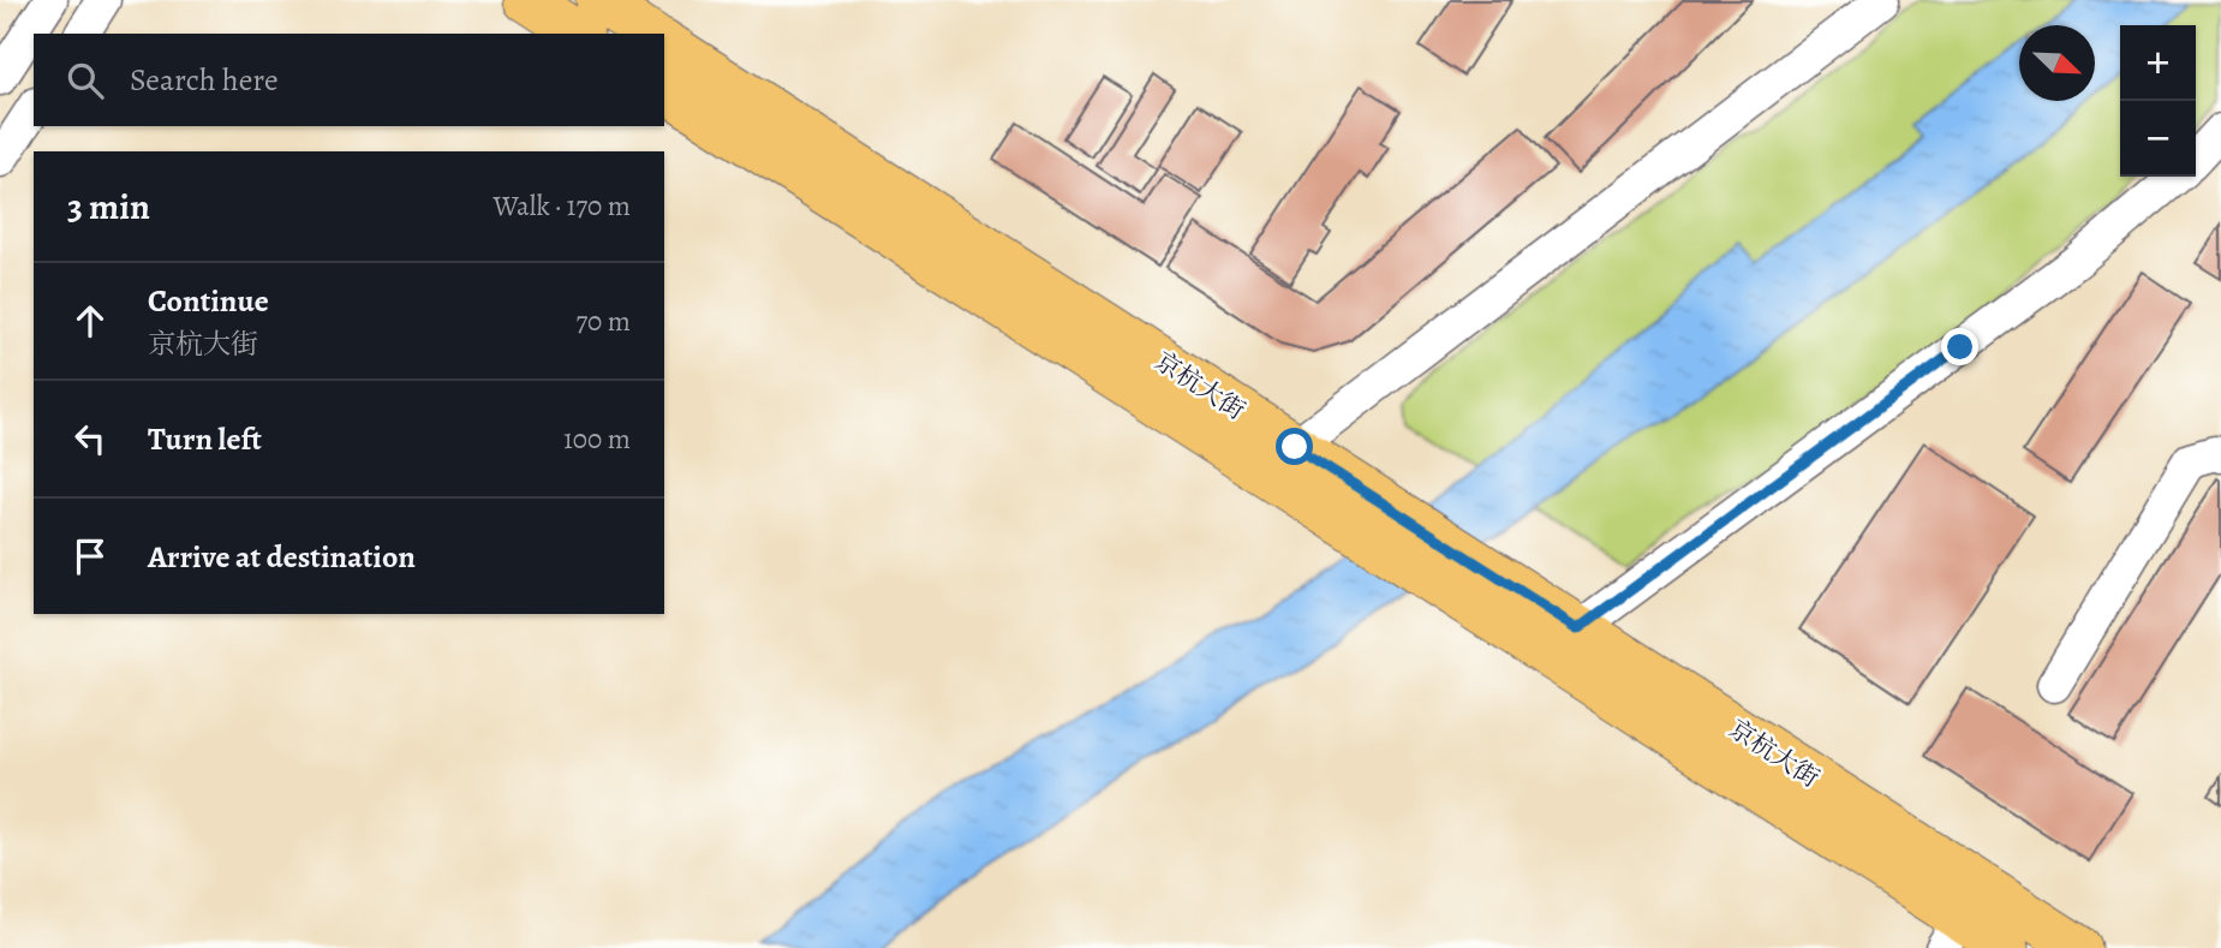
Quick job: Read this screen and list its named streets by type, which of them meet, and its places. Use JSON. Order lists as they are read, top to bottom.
{
  "streets": {
    "main road": ["京杭大街"]
  },
  "north": "bottom right",
  "page": {
    "map_buttons": ["+", "−"],
    "search": "Search here",
    "heading": ["3 min", "Walk · 170 m"],
    "list": [
      ["Continue", "京杭大街", "70 m"],
      ["Turn left", "100 m"],
      "Arrive at destination"
    ]
  }
}
